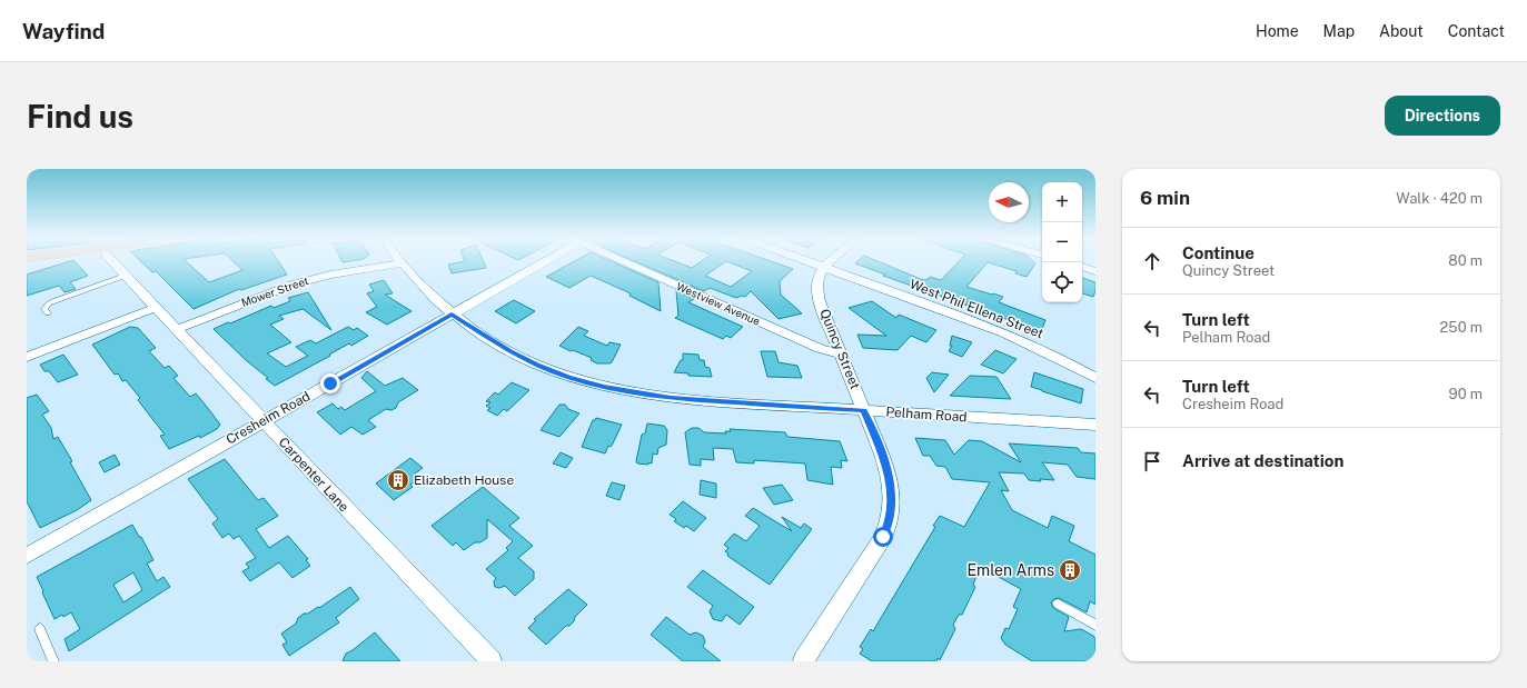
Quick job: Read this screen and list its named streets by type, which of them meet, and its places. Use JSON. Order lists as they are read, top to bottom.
{
  "streets": {
    "street": [
      "Mower Street",
      "Westview Avenue",
      "West Phil Ellena Street",
      "Quincy Street",
      "Pelham Road",
      "Cresheim Road",
      "Carpenter Lane"
    ]
  },
  "crossings": [
    ["Mower Street", "Pelham Road"],
    ["Mower Street", "Carpenter Lane"],
    ["Westview Avenue", "Quincy Street"],
    ["West Phil Ellena Street", "Quincy Street"],
    ["Quincy Street", "Pelham Road"],
    ["Pelham Road", "Cresheim Road"],
    ["Cresheim Road", "Carpenter Lane"]
  ],
  "places": {
    "building": ["Elizabeth House", "Emlen Arms"]
  },
  "north": "left",
  "page": {
    "header": "Wayfind",
    "nav": [
      "Home",
      "Map",
      "About",
      "Contact"
    ],
    "buttons": "Directions",
    "title": "Find us",
    "heading": ["6 min", "Walk · 420 m"],
    "map_buttons": ["+", "−"],
    "list": [
      ["Continue", "Quincy Street", "80 m"],
      ["Turn left", "Pelham Road", "250 m"],
      ["Turn left", "Cresheim Road", "90 m"],
      "Arrive at destination"
    ]
  }
}
